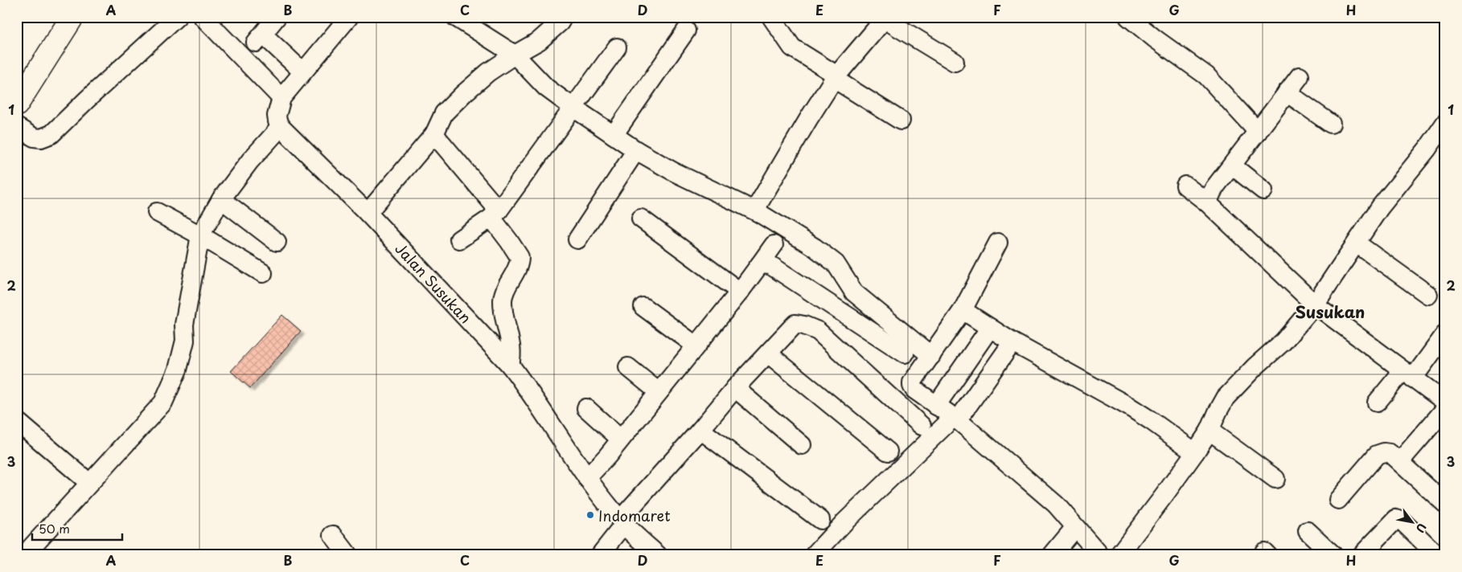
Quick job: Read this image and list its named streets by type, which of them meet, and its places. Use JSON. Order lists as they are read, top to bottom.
{
  "streets": {
    "street": ["Jalan Susukan"]
  },
  "districts": ["Susukan"],
  "places": ["Indomaret"],
  "scale_bar": "50 m",
  "north": "bottom right",
  "grid": {
    "columns": [
      "A",
      "B",
      "C",
      "D",
      "E",
      "F",
      "G",
      "H"
    ],
    "rows": ["1", "2", "3"]
  }
}
